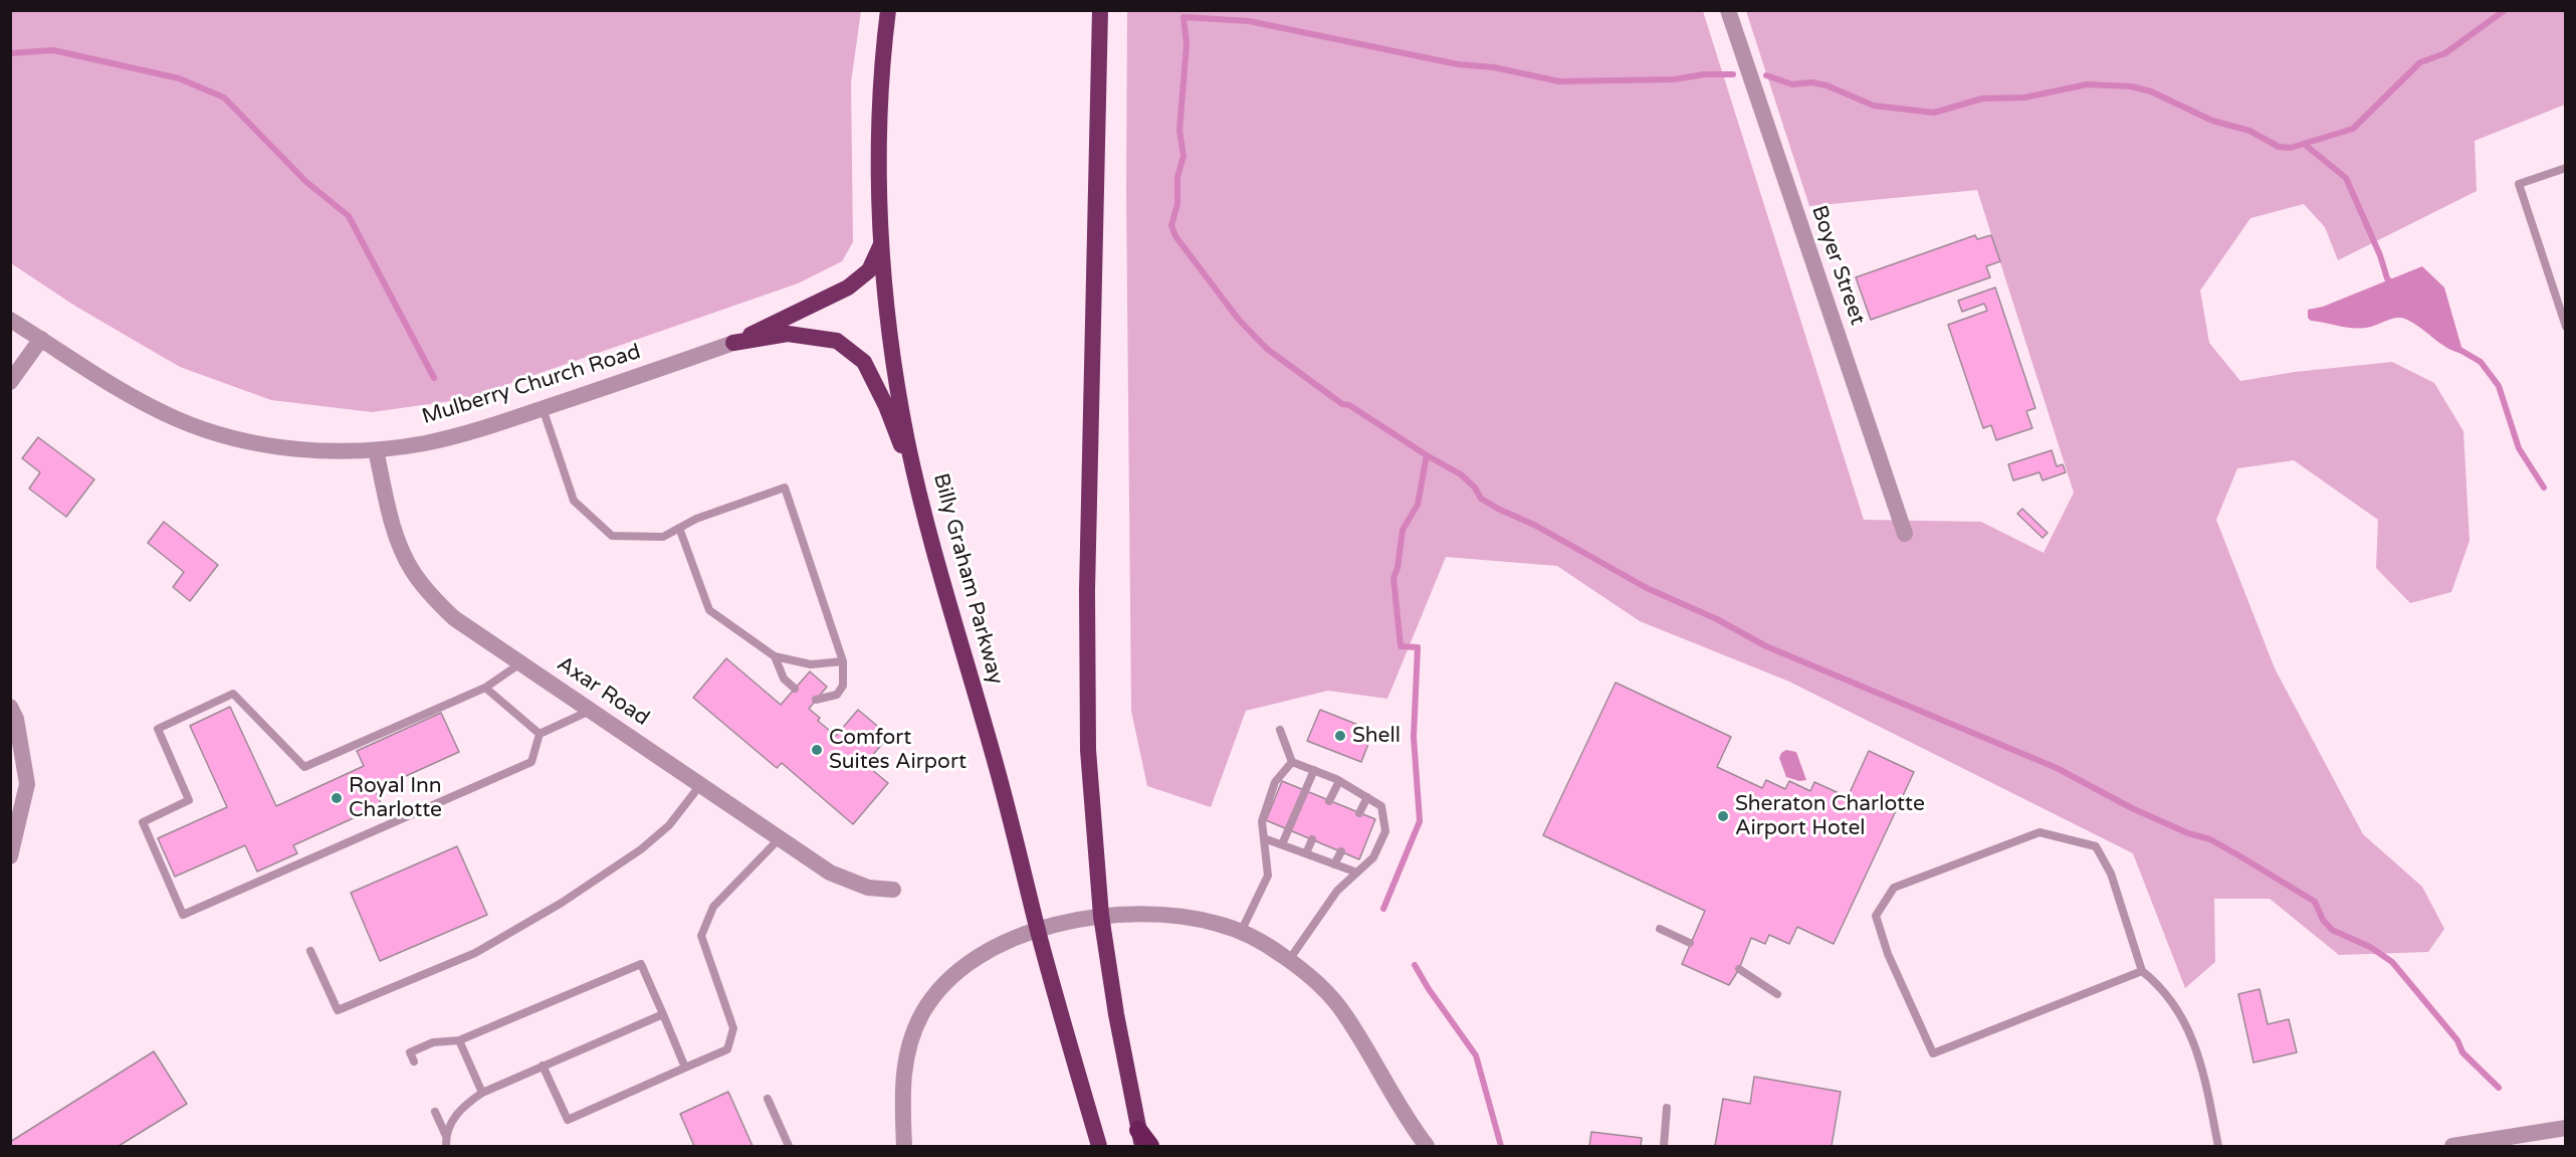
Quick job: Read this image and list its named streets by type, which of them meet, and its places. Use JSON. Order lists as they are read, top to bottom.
{
  "streets": {
    "highway": ["Billy Graham Parkway"],
    "street": ["Boyer Street", "Mulberry Church Road", "Axar Road"]
  },
  "crossings": [
    ["Mulberry Church Road", "Axar Road"]
  ],
  "places": [
    "Shell",
    "Comfort Suites Airport",
    "Royal Inn Charlotte",
    "Sheraton Charlotte Airport Hotel"
  ]
}
